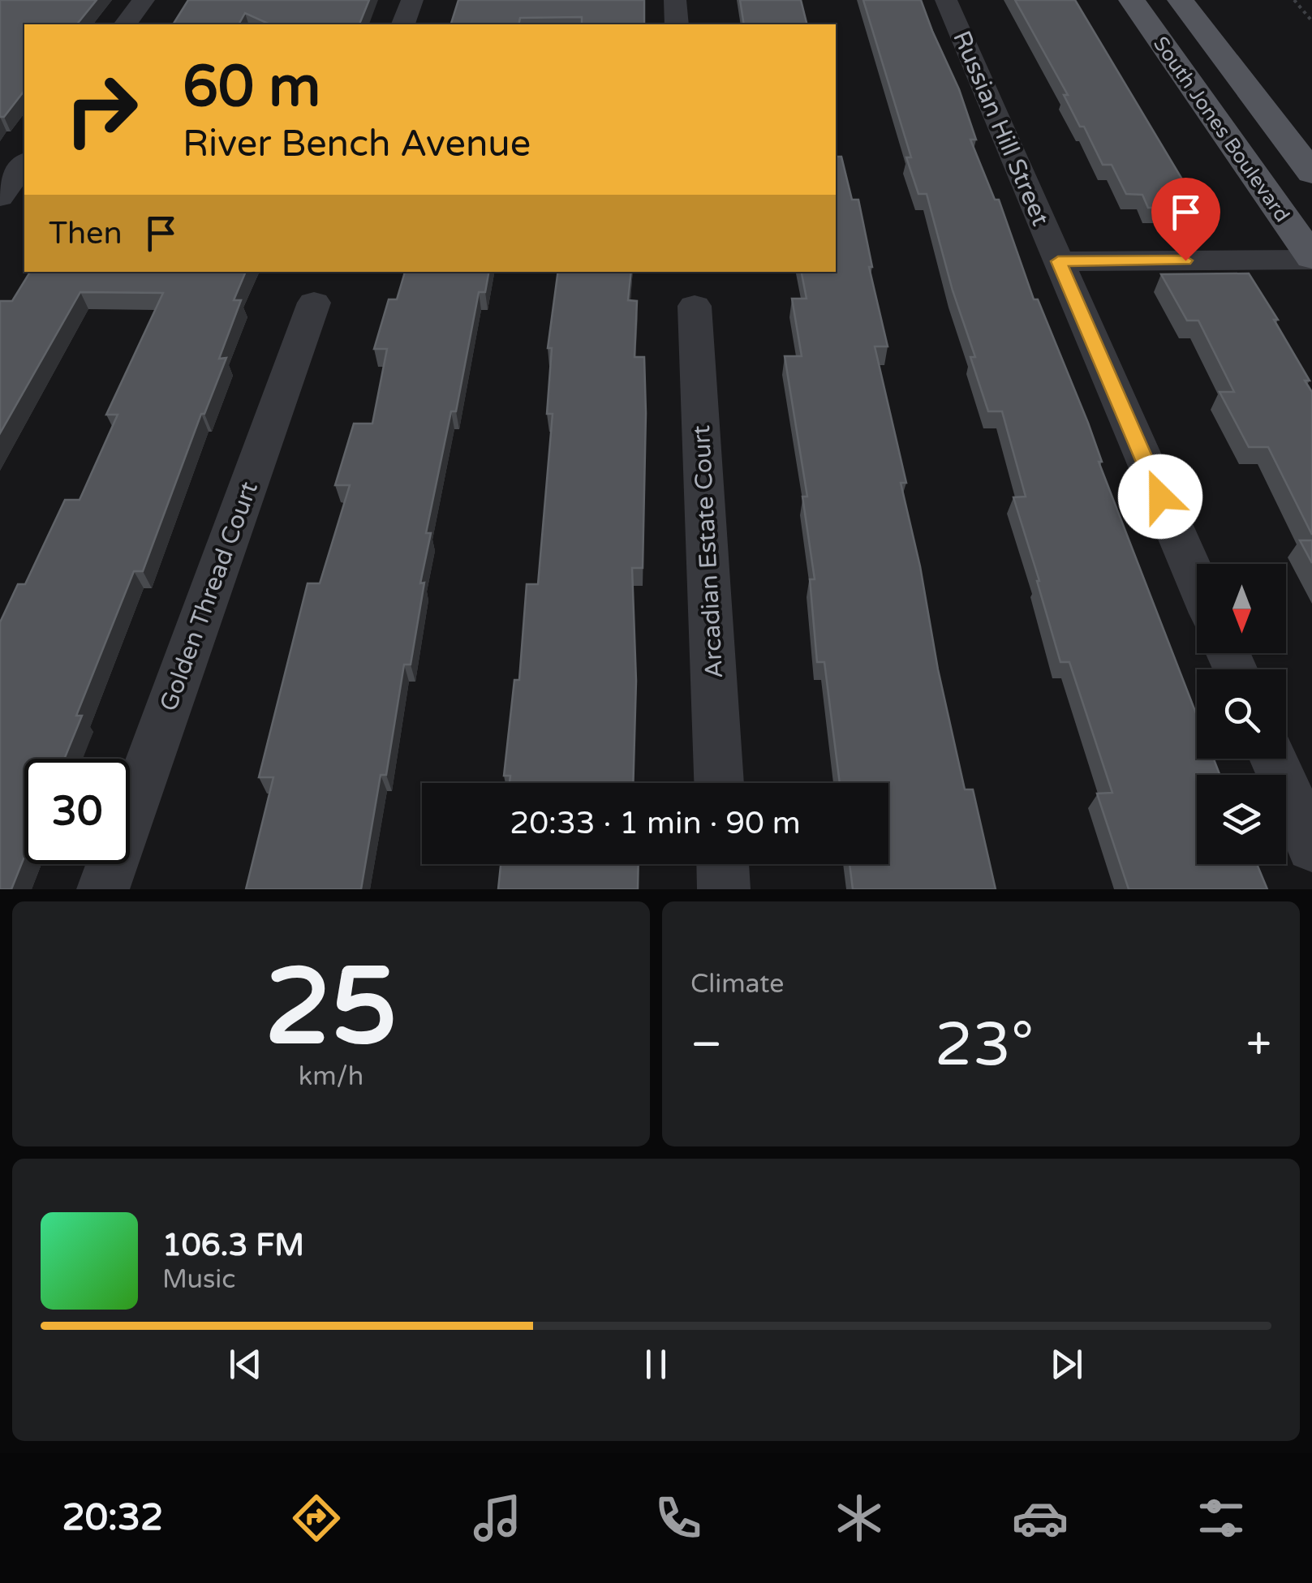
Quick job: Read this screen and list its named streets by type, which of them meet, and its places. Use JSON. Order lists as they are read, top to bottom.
{
  "streets": {
    "main road": ["South Jones Boulevard"],
    "street": ["Russian Hill Street", "Arcadian Estate Court", "Golden Thread Court"]
  },
  "north": "bottom",
  "page": {
    "turn": ["60 m", "River Bench Avenue"],
    "then": "Then",
    "limit": "30",
    "trip": "20:33 · 1 min · 90 m",
    "tile": [
      ["25", "km/h"],
      "Climate"
    ],
    "heat": ["−", "23°", "+"],
    "song": ["106.3 FM", "Music"],
    "tabs": "20:32"
  }
}
